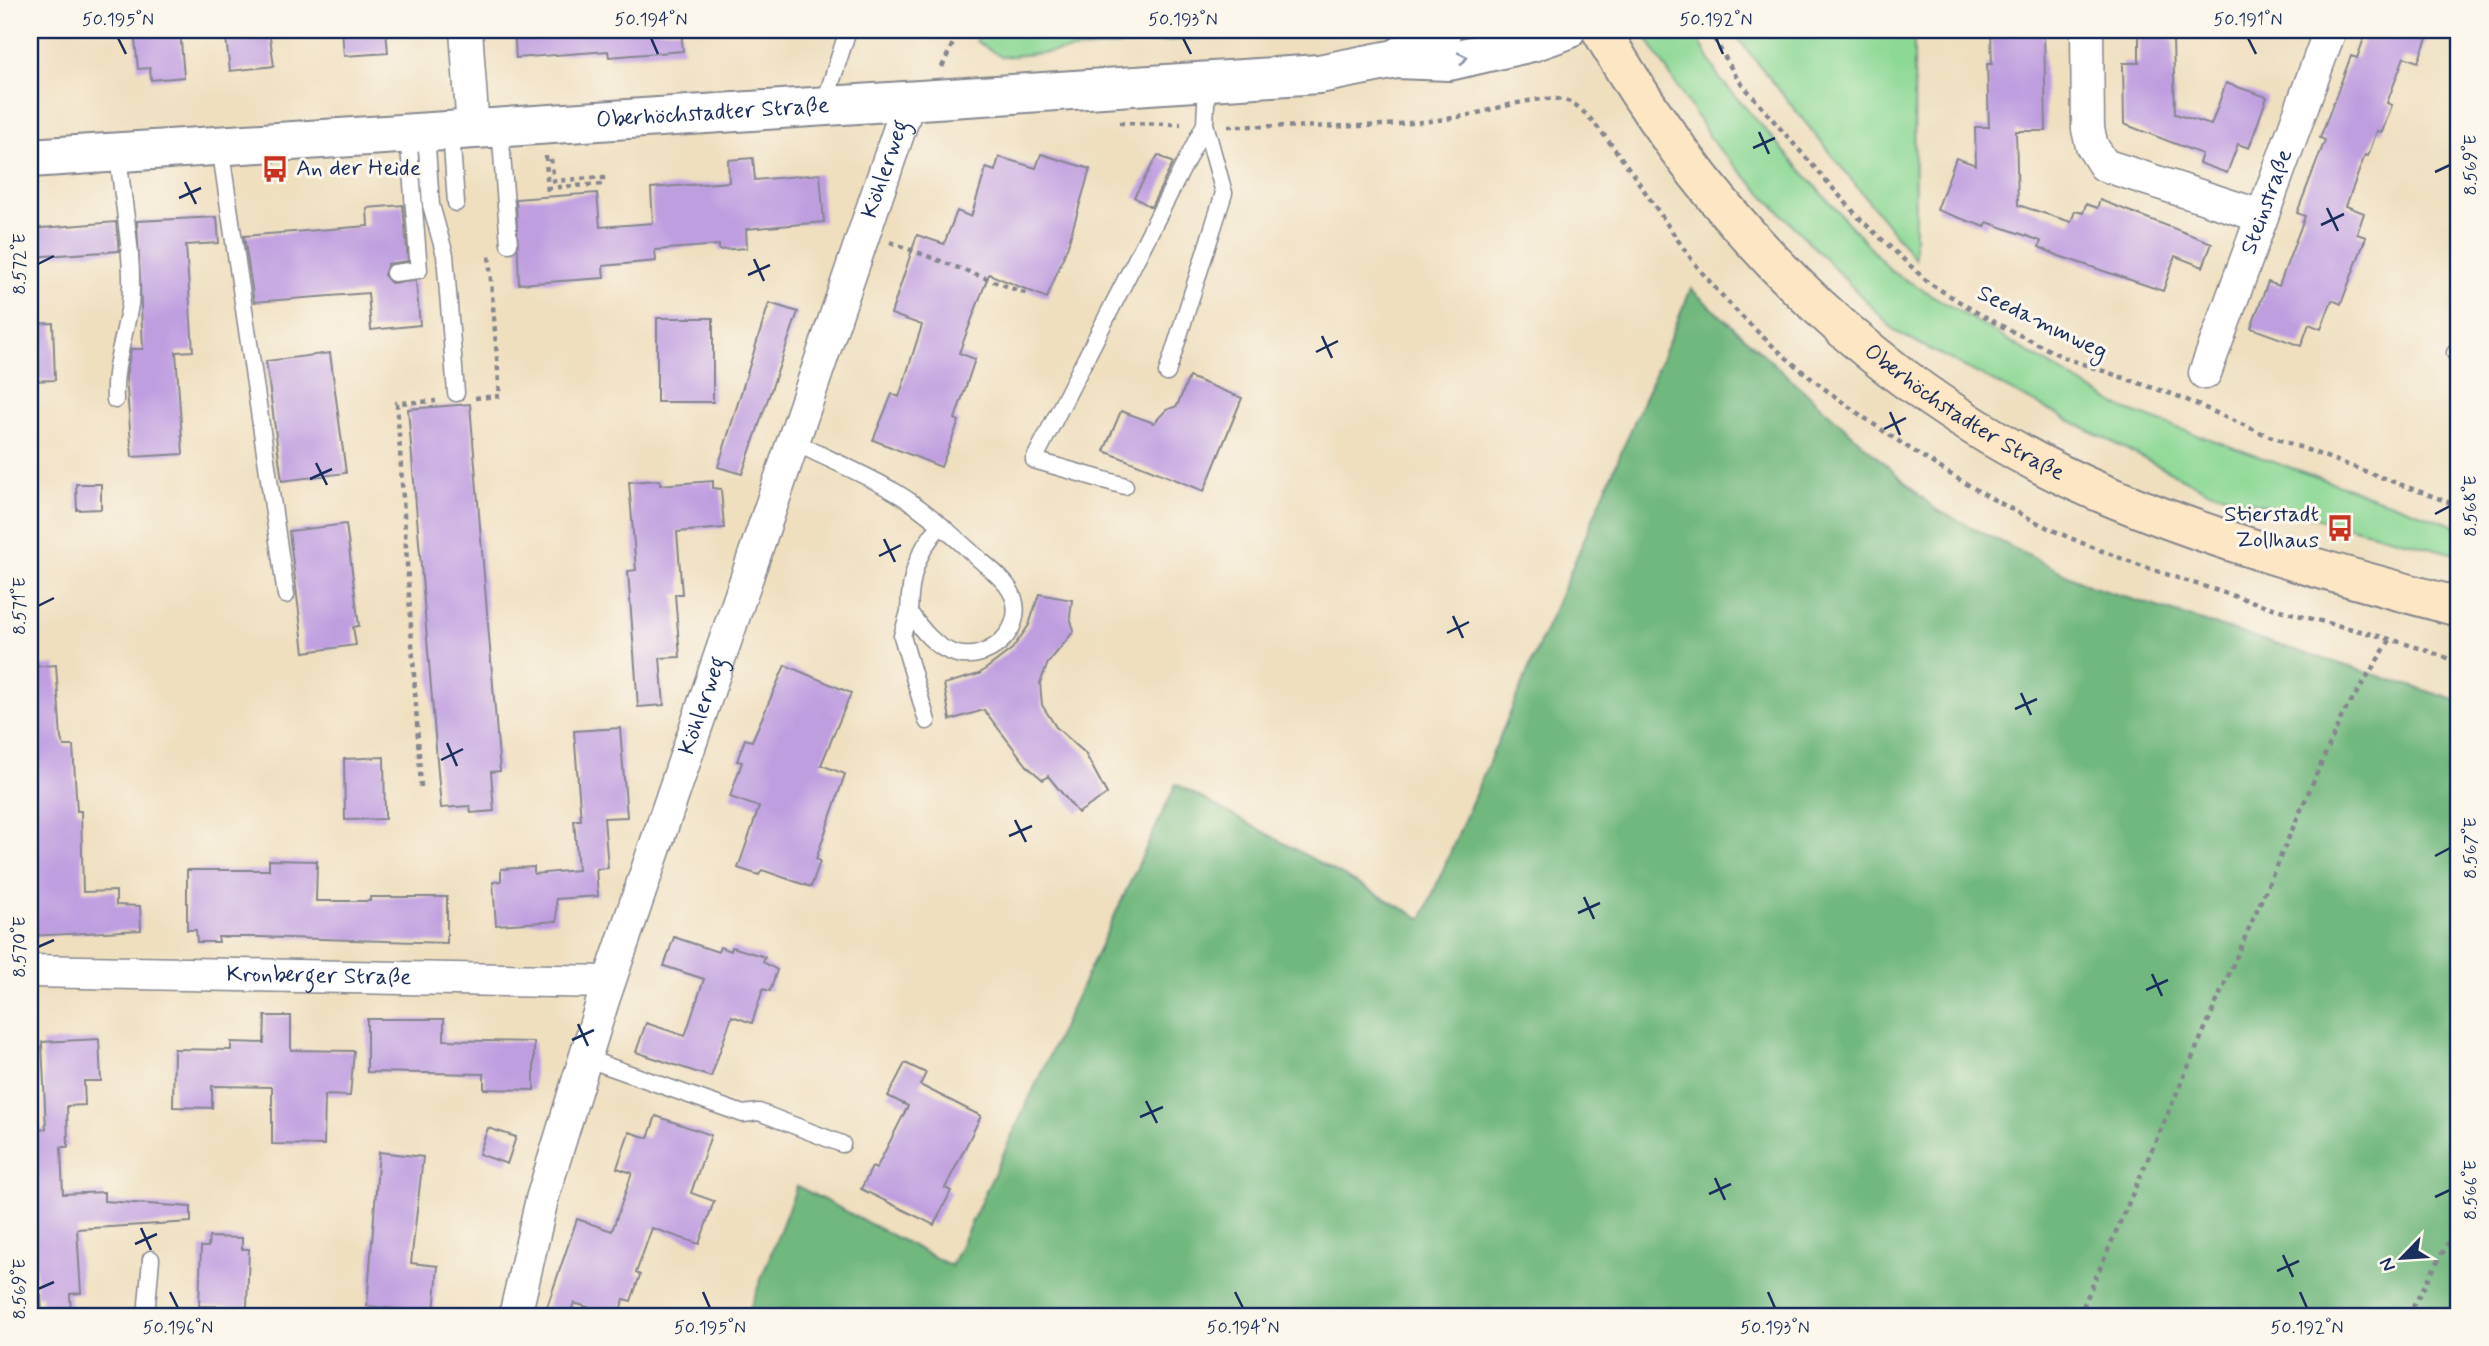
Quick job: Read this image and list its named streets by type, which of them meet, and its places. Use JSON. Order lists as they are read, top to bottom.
{
  "streets": {
    "main road": ["Oberhöchstadter Straße"],
    "street": ["Köhlerweg", "Steinstraße", "Kronberger Straße"],
    "path": ["Seedammweg"]
  },
  "crossings": [
    ["Oberhöchstadter Straße", "Köhlerweg"],
    ["Köhlerweg", "Kronberger Straße"]
  ],
  "places": {
    "bus stop": ["An der Heide", "Stierstadt Zollhaus"]
  },
  "north": "bottom left",
  "coordinates": [
    "50.195°N",
    "50.194°N",
    "50.193°N",
    "50.192°N",
    "50.191°N",
    "8.569°E",
    "8.572°E",
    "8.568°E",
    "8.571°E",
    "8.567°E",
    "8.570°E",
    "8.566°E",
    "50.196°N"
  ]
}
